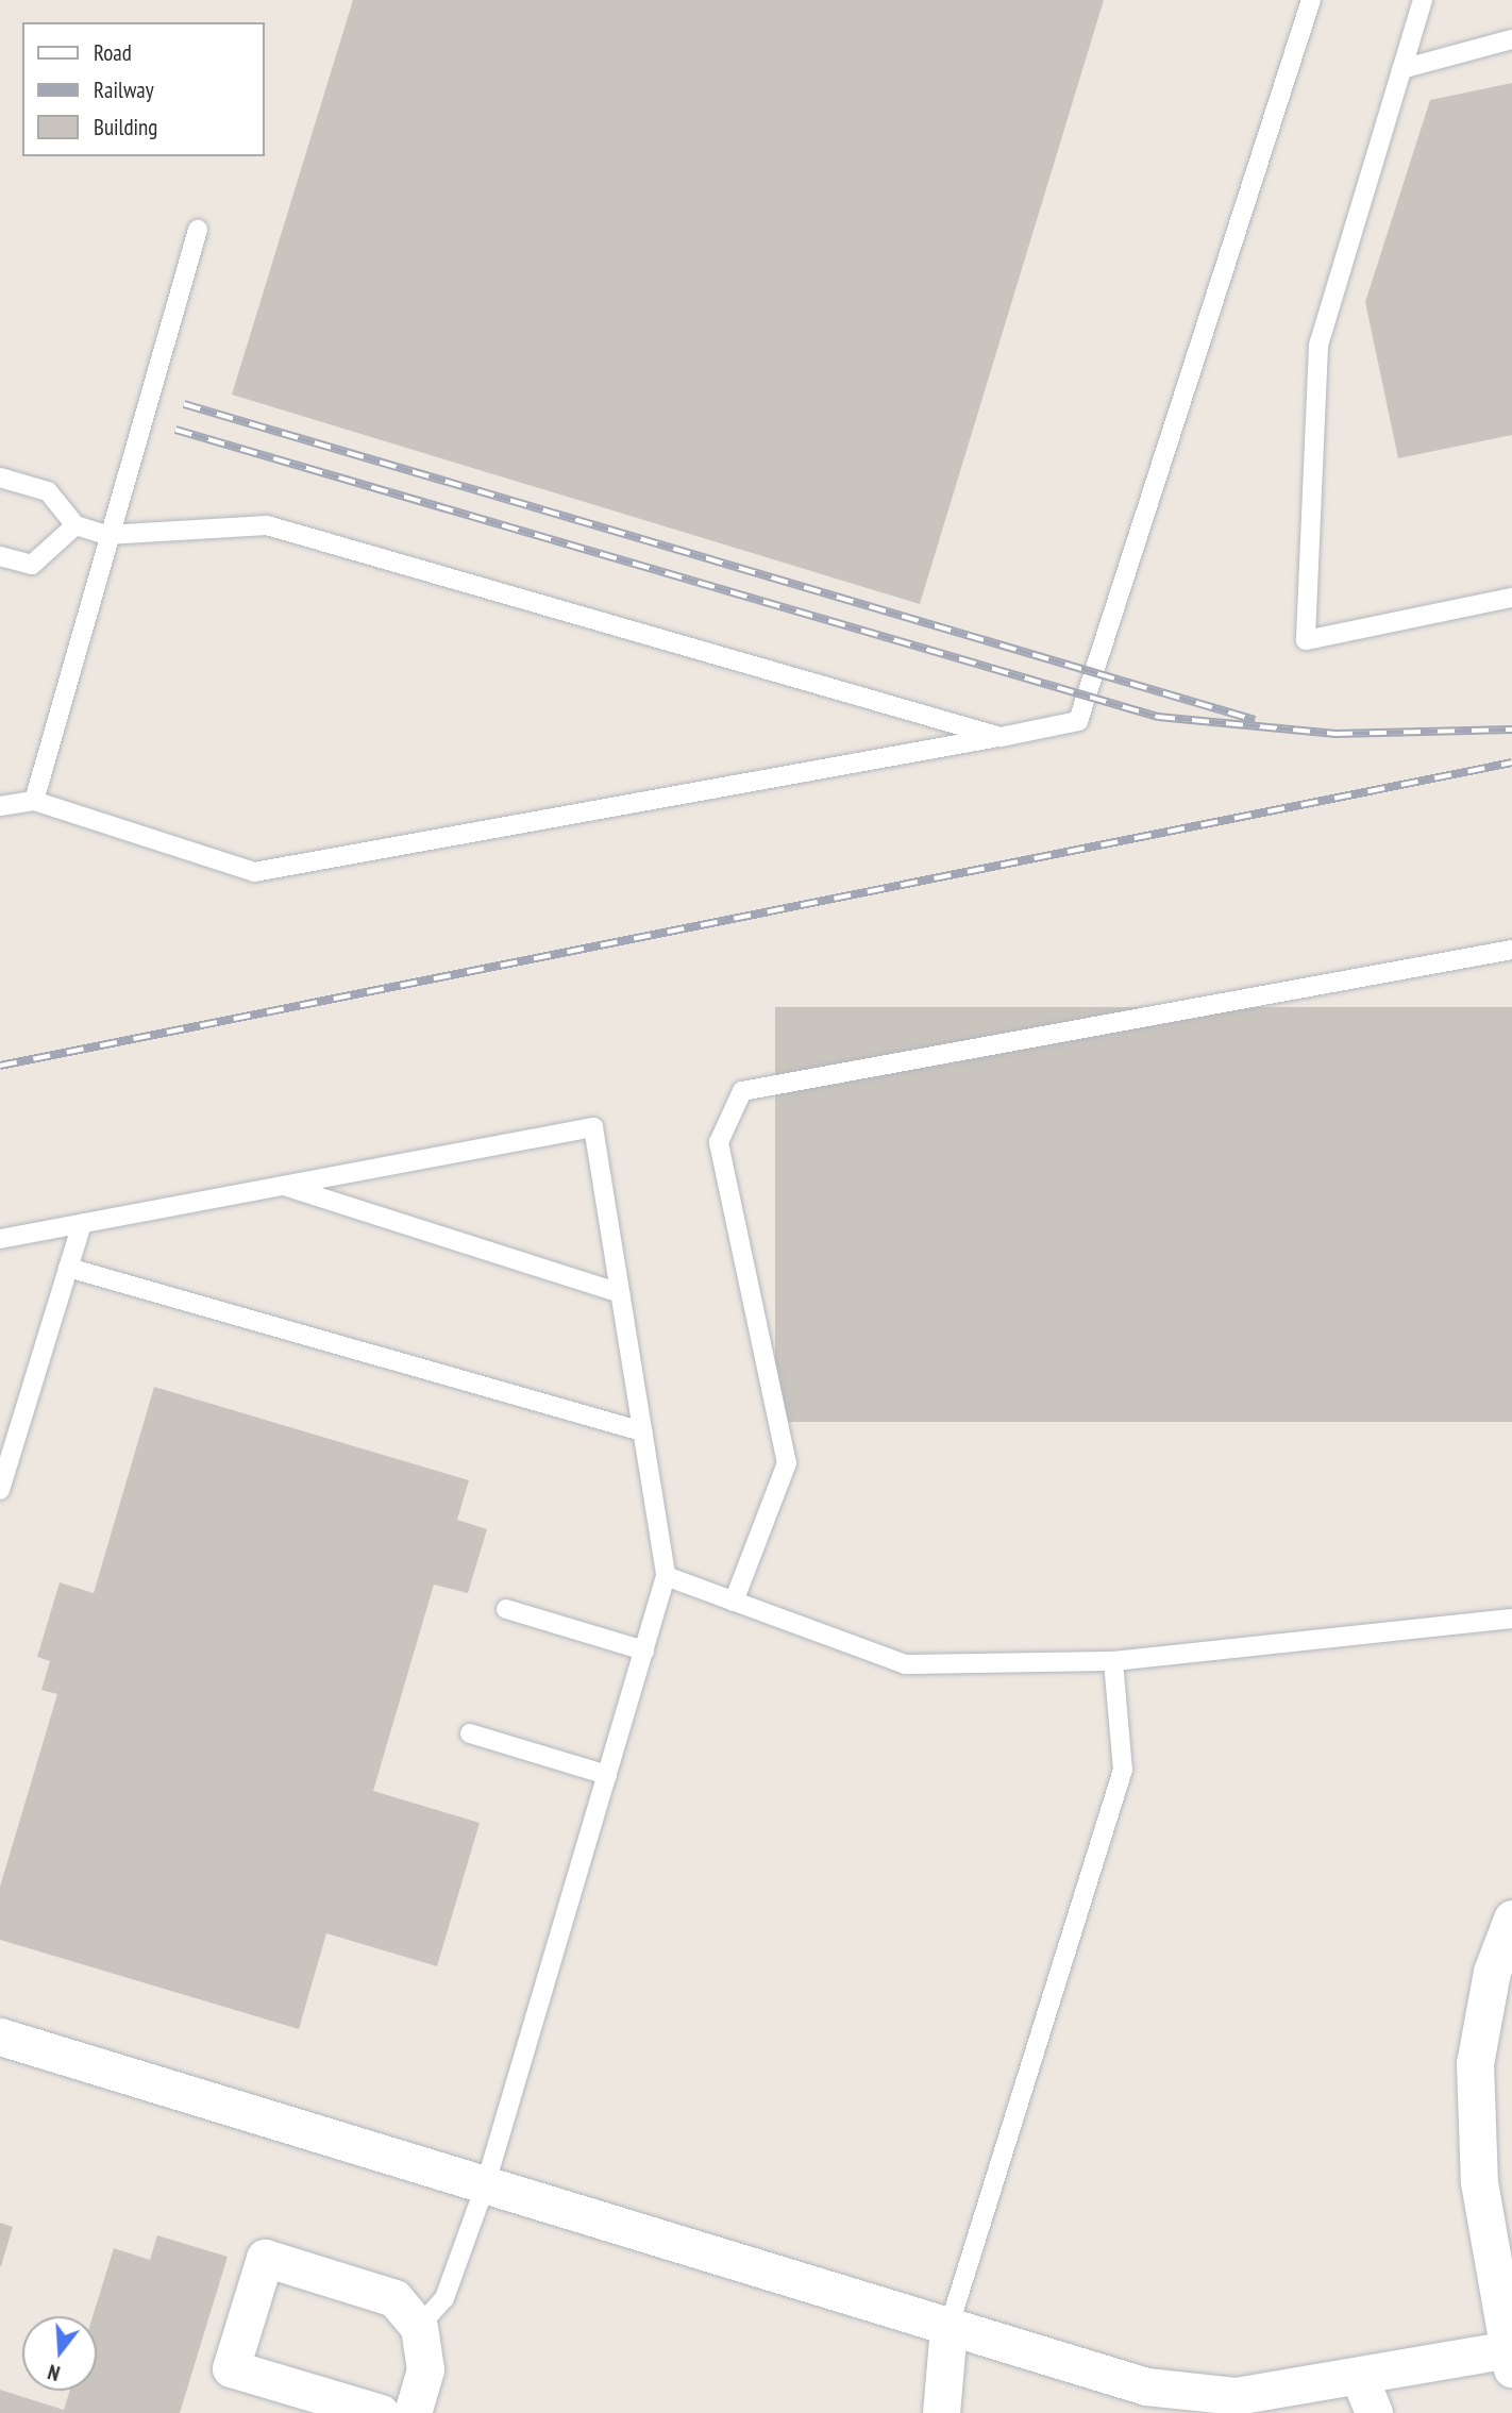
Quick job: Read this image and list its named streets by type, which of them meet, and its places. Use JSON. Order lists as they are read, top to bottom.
{
  "legend": ["Road", "Railway", "Building"],
  "north": "bottom"
}
